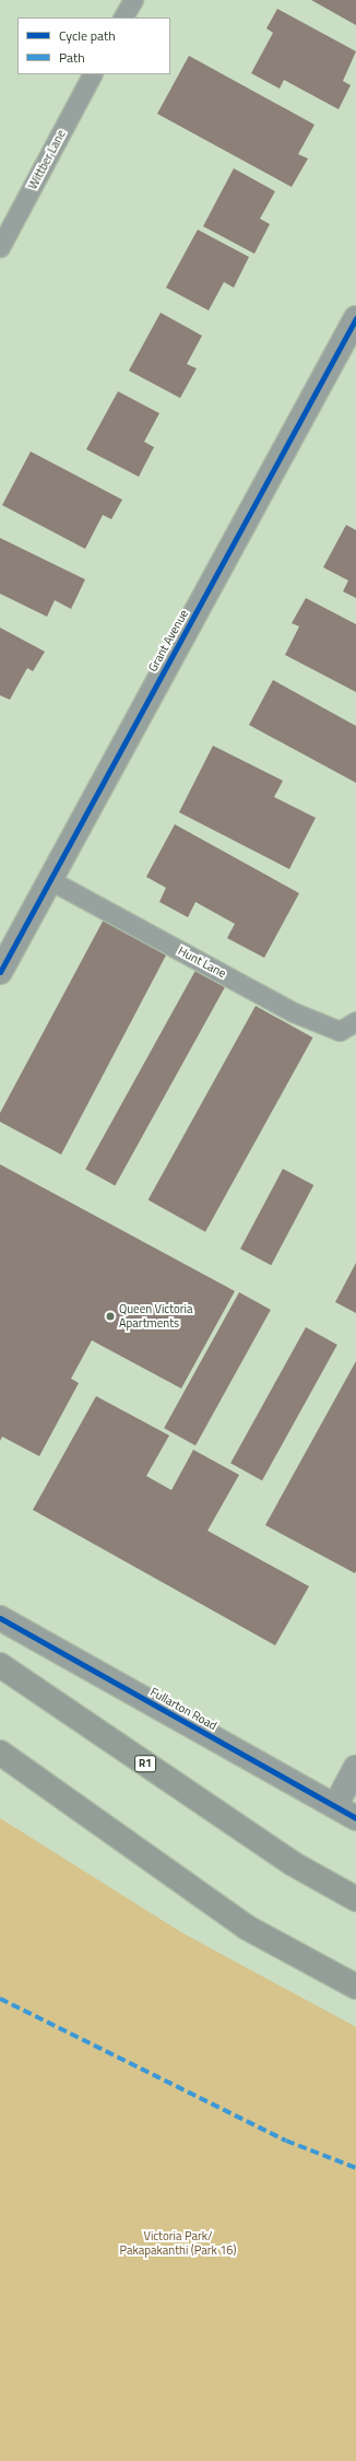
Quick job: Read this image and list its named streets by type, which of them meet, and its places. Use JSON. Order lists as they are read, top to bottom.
{
  "streets": {
    "highway": ["R1"],
    "street": ["Grant Avenue", "Fullarton Road"],
    "lane": ["Wittber Lane", "Hunt Lane"]
  },
  "crossings": [
    ["Grant Avenue", "Hunt Lane"]
  ],
  "parks": ["Victoria Park/ Pakapakanthi (Park 16)"],
  "places": ["Queen Victoria Apartments"],
  "legend": ["Cycle path", "Path"]
}
